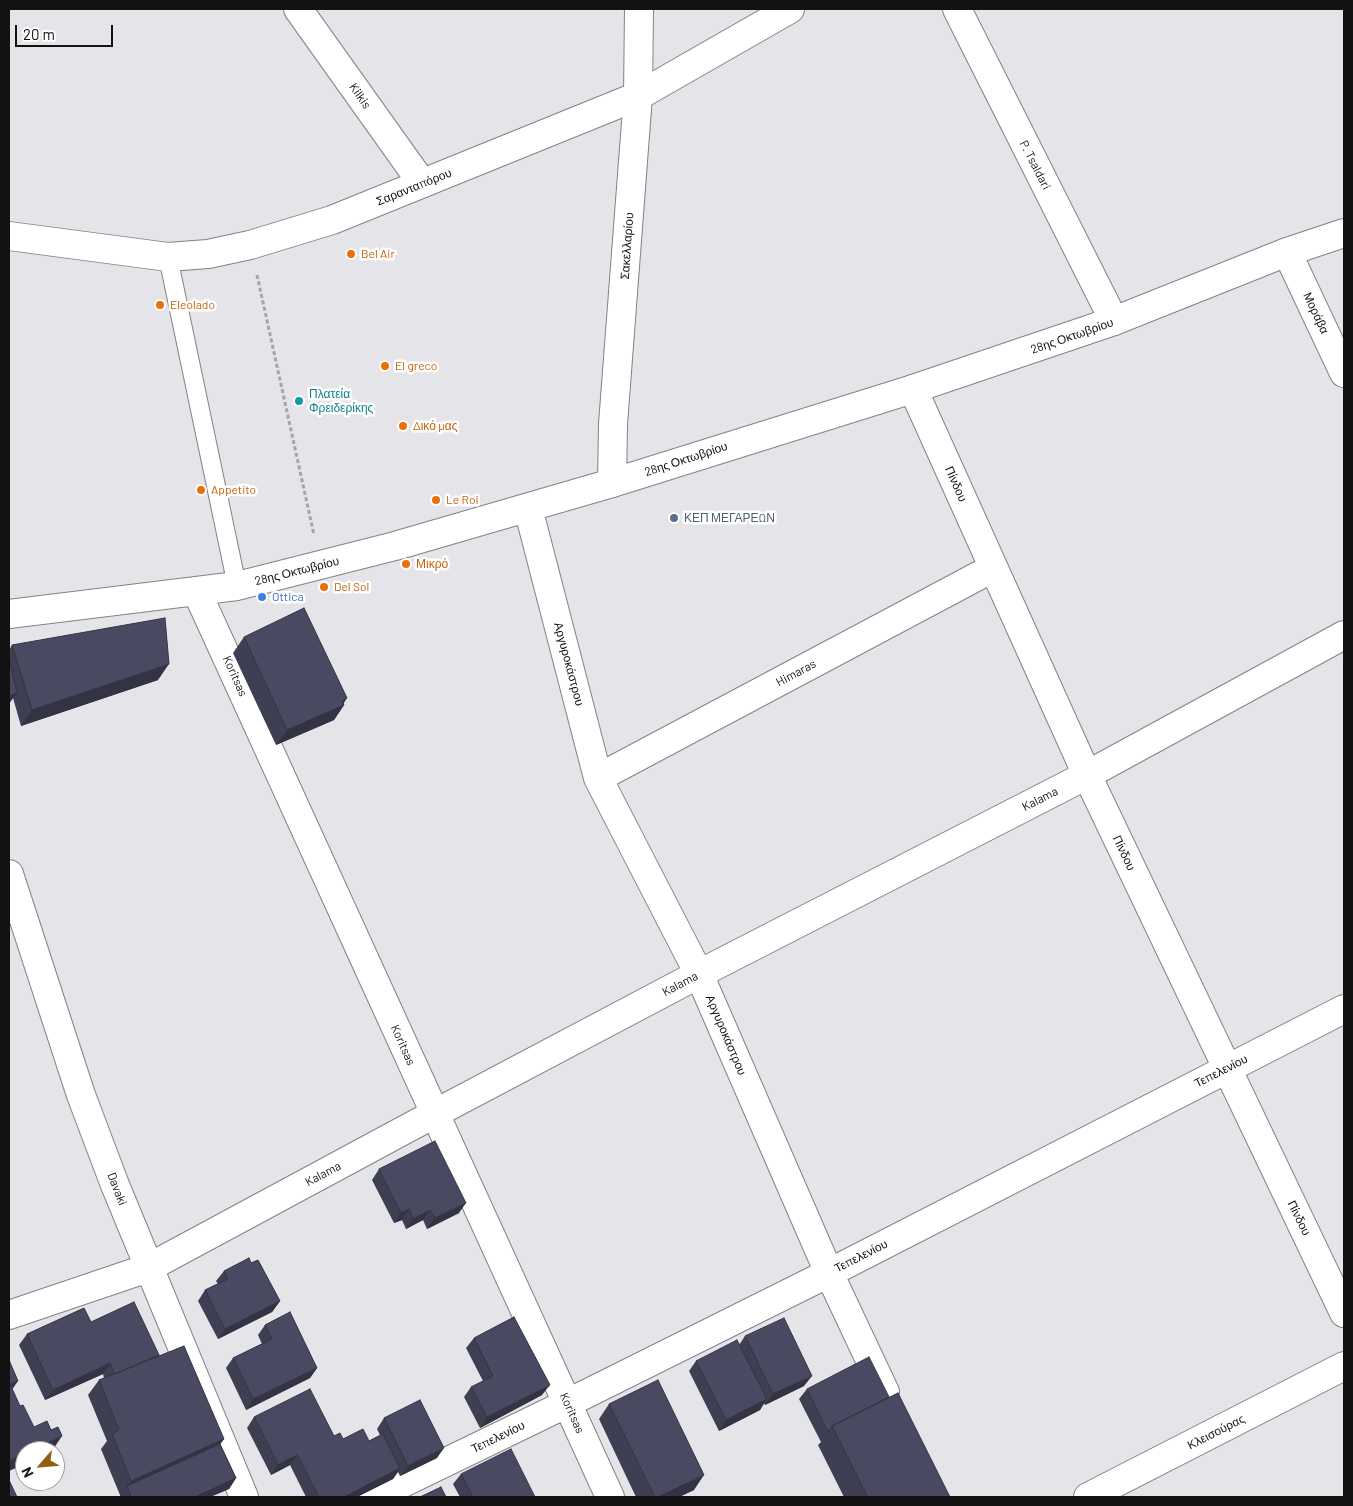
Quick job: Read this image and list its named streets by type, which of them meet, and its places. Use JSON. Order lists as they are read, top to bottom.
{
  "streets": {
    "street": [
      "Kilkis",
      "P. Tsaldari",
      "Σαρανταπόρου",
      "Σακελλαρίου",
      "Μοράβα",
      "28ης Οκτωβρίου",
      "Πίνδου",
      "Αργυροκάστρου",
      "Himaras",
      "Koritsas",
      "Kalama",
      "Τεπελενίου",
      "Davaki",
      "Κλεισούρας"
    ]
  },
  "crossings": [
    ["Kilkis", "Σαρανταπόρου"],
    ["P. Tsaldari", "28ης Οκτωβρίου"],
    ["Σαρανταπόρου", "Σακελλαρίου"],
    ["Σακελλαρίου", "28ης Οκτωβρίου"],
    ["Μοράβα", "28ης Οκτωβρίου"],
    ["28ης Οκτωβρίου", "Πίνδου"],
    ["28ης Οκτωβρίου", "Αργυροκάστρου"],
    ["28ης Οκτωβρίου", "Koritsas"],
    ["Πίνδου", "Himaras"],
    ["Πίνδου", "Kalama"],
    ["Πίνδου", "Τεπελενίου"],
    ["Αργυροκάστρου", "Himaras"],
    ["Αργυροκάστρου", "Kalama"],
    ["Αργυροκάστρου", "Τεπελενίου"],
    ["Koritsas", "Kalama"],
    ["Koritsas", "Τεπελενίου"],
    ["Kalama", "Davaki"]
  ],
  "places": [
    "Bel Air",
    "Eleolado",
    "El greco",
    "Πλατεία Φρειδερίκης",
    "Δικό μας",
    "Appetito",
    "Le Roi",
    "ΚΕΠ ΜΕΓΑΡΕΩΝ",
    "Μικρό",
    "Del Sol",
    "Ottica"
  ],
  "scale_bar": "20 m",
  "north": "bottom left"
}
